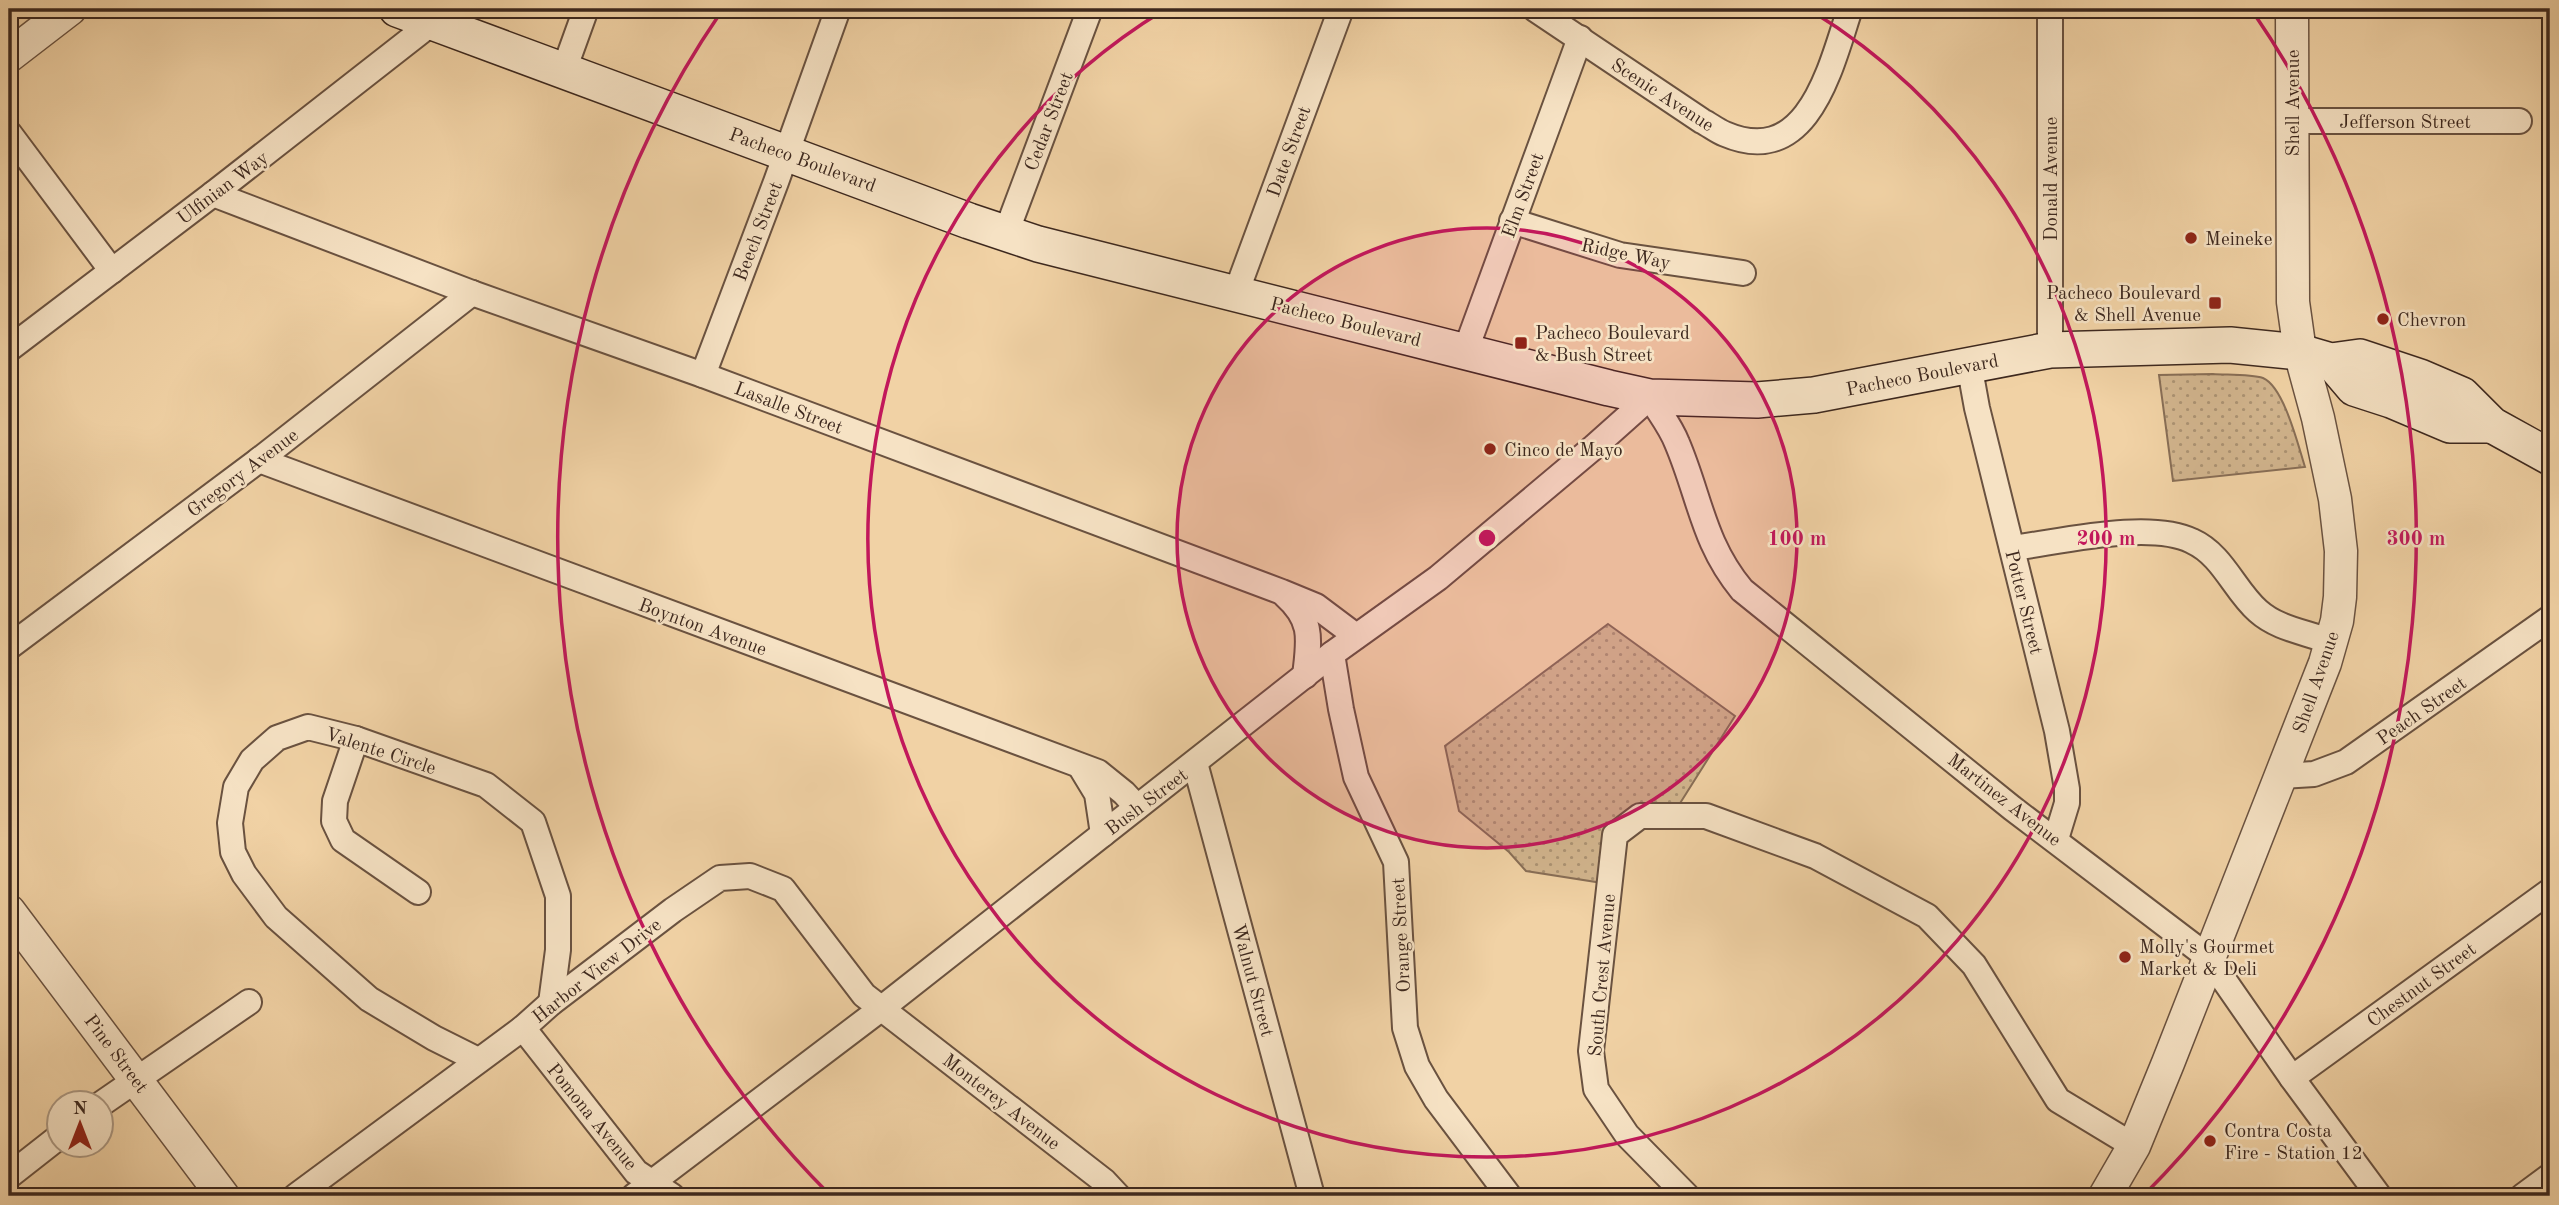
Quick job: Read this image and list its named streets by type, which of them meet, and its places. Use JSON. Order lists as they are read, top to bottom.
{
  "streets": {
    "main road": ["Pacheco Boulevard"],
    "street": [
      "Scenic Avenue",
      "Shell Avenue",
      "Cedar Street",
      "Jefferson Street",
      "Date Street",
      "Donald Avenue",
      "Ulfinian Way",
      "Elm Street",
      "Beech Street",
      "Ridge Way",
      "Lasalle Street",
      "Gregory Avenue",
      "Potter Street",
      "Boynton Avenue",
      "Peach Street",
      "Valente Circle",
      "Martinez Avenue",
      "Bush Street",
      "Orange Street",
      "Harbor View Drive",
      "South Crest Avenue",
      "Walnut Street",
      "Chestnut Street",
      "Pine Street",
      "Monterey Avenue",
      "Pomona Avenue"
    ]
  },
  "crossings": [
    ["Scenic Avenue", "Elm Street"],
    ["Shell Avenue", "Jefferson Street"],
    ["Shell Avenue", "Pacheco Boulevard"],
    ["Shell Avenue", "Peach Street"],
    ["Shell Avenue", "Martinez Avenue"],
    ["Shell Avenue", "South Crest Avenue"],
    ["Cedar Street", "Pacheco Boulevard"],
    ["Date Street", "Pacheco Boulevard"],
    ["Pacheco Boulevard", "Donald Avenue"],
    ["Pacheco Boulevard", "Ulfinian Way"],
    ["Pacheco Boulevard", "Elm Street"],
    ["Pacheco Boulevard", "Beech Street"],
    ["Pacheco Boulevard", "Potter Street"],
    ["Pacheco Boulevard", "Martinez Avenue"],
    ["Pacheco Boulevard", "Bush Street"],
    ["Ulfinian Way", "Lasalle Street"],
    ["Elm Street", "Ridge Way"],
    ["Beech Street", "Lasalle Street"],
    ["Lasalle Street", "Gregory Avenue"],
    ["Lasalle Street", "Bush Street"],
    ["Gregory Avenue", "Boynton Avenue"],
    ["Potter Street", "Martinez Avenue"],
    ["Boynton Avenue", "Bush Street"],
    ["Valente Circle", "Harbor View Drive"],
    ["Martinez Avenue", "Bush Street"],
    ["Martinez Avenue", "Chestnut Street"],
    ["Bush Street", "Orange Street"],
    ["Bush Street", "Harbor View Drive"],
    ["Bush Street", "Walnut Street"],
    ["Bush Street", "Monterey Avenue"],
    ["Bush Street", "Pomona Avenue"],
    ["Harbor View Drive", "Monterey Avenue"],
    ["Harbor View Drive", "Pomona Avenue"]
  ],
  "places": {
    "other": [
      "Meineke",
      "Chevron",
      "Cinco de Mayo",
      "Molly's Gourmet Market & Deli",
      "Contra Costa Fire - Station 12"
    ],
    "transit": ["Pacheco Boulevard & Shell Avenue", "Pacheco Boulevard & Bush Street"]
  },
  "north": "top",
  "rings": ["100 m", "200 m", "300 m"]
}
